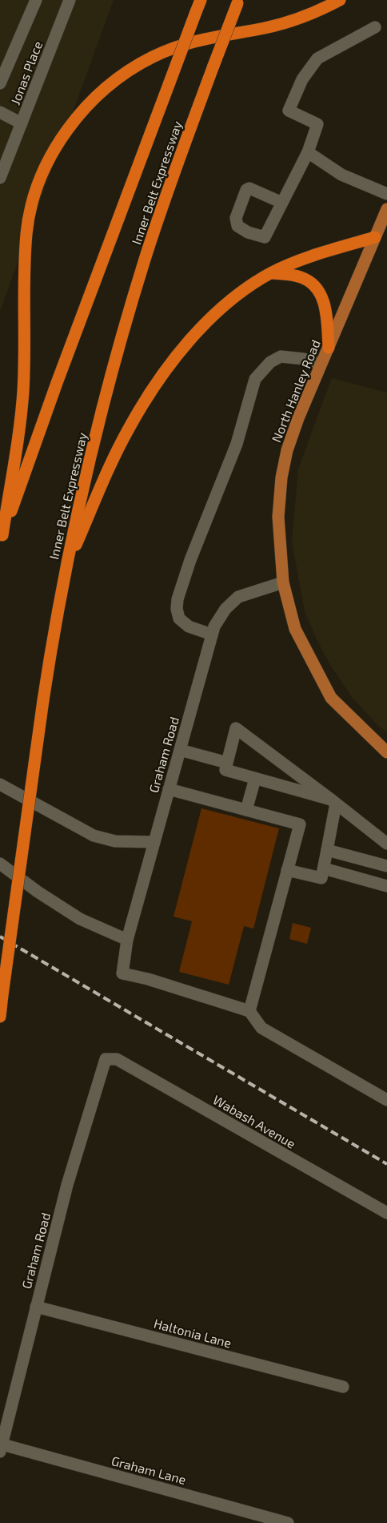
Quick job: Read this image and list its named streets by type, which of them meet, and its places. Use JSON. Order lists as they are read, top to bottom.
{
  "streets": {
    "highway": ["Inner Belt Expressway"],
    "main road": ["North Hanley Road"],
    "street": [
      "Jonas Place",
      "Graham Road",
      "Wabash Avenue",
      "Haltonia Lane",
      "Graham Lane"
    ]
  },
  "crossings": [
    ["North Hanley Road", "Graham Road"],
    ["Graham Road", "Wabash Avenue"],
    ["Graham Road", "Haltonia Lane"],
    ["Graham Road", "Graham Lane"]
  ]
}
